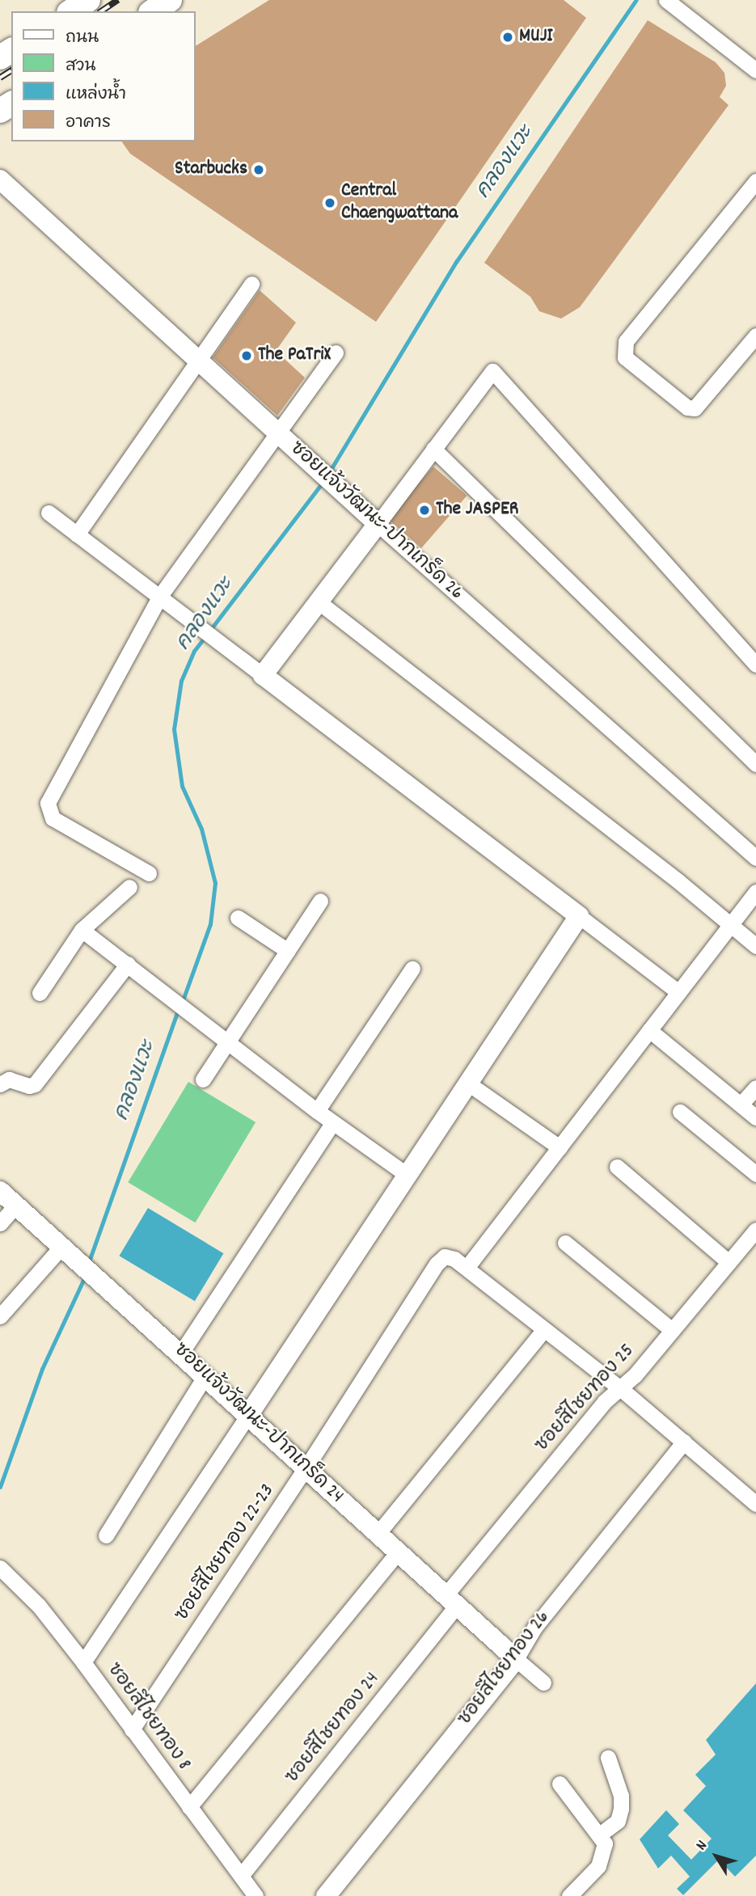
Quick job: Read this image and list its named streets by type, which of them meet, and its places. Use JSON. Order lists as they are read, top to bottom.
{
  "streets": {
    "street": [
      "ซอยแจ้งวัฒนะ-ปากเกร็ด 26",
      "ซอยสีไชยทอง 25",
      "ซอยแจ้งวัฒนะ-ปากเกร็ด 24",
      "ซอยสีไชยทอง 22-23",
      "ซอยสีไชยทอง 26",
      "ซอยสีไชยทอง 8",
      "ซอยสีไชยทอง 24"
    ]
  },
  "crossings": [
    ["ซอยสีไชยทอง 25", "ซอยแจ้งวัฒนะ-ปากเกร็ด 24"],
    ["ซอยสีไชยทอง 25", "ซอยสีไชยทอง 24"],
    ["ซอยแจ้งวัฒนะ-ปากเกร็ด 24", "ซอยสีไชยทอง 22-23"],
    ["ซอยแจ้งวัฒนะ-ปากเกร็ด 24", "ซอยสีไชยทอง 26"],
    ["ซอยแจ้งวัฒนะ-ปากเกร็ด 24", "ซอยสีไชยทอง 24"],
    ["ซอยสีไชยทอง 22-23", "ซอยสีไชยทอง 8"],
    ["ซอยสีไชยทอง 8", "ซอยสีไชยทอง 24"]
  ],
  "water": ["คลองแวะ"],
  "places": [
    "MUJI",
    "Starbucks",
    "Central Chaengwattana",
    "The PaTriX",
    "The JASPER"
  ],
  "legend": [
    "ถนน",
    "สวน",
    "แหล่งน้ำ",
    "อาคาร"
  ],
  "north": "top left"
}
